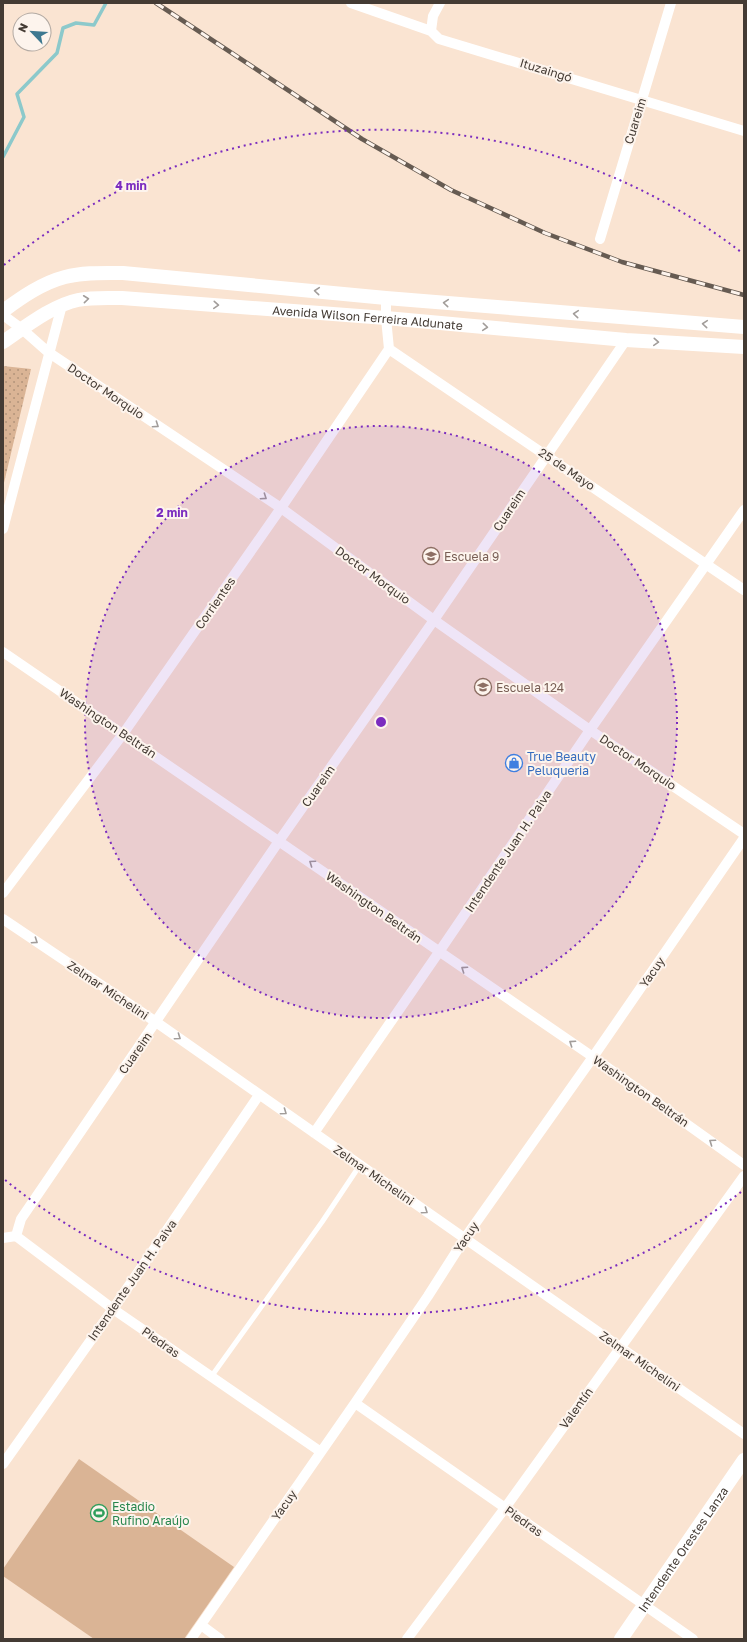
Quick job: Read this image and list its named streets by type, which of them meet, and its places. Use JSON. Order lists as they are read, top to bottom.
{
  "streets": {
    "street": [
      "Ituzaingó",
      "Cuareim",
      "Avenida Wilson Ferreira Aldunate",
      "Doctor Morquio",
      "25 de Mayo",
      "Corrientes",
      "Washington Beltrán",
      "Intendente Juan H. Paiva",
      "Yacuy",
      "Zelmar Michelini",
      "Piedras",
      "Valentín",
      "Intendente Orestes Lanza"
    ]
  },
  "crossings": [
    ["Ituzaingó", "Cuareim"],
    ["Cuareim", "Avenida Wilson Ferreira Aldunate"],
    ["Cuareim", "Doctor Morquio"],
    ["Cuareim", "25 de Mayo"],
    ["Cuareim", "Washington Beltrán"],
    ["Cuareim", "Zelmar Michelini"],
    ["Cuareim", "Piedras"],
    ["Avenida Wilson Ferreira Aldunate", "Doctor Morquio"],
    ["Doctor Morquio", "Corrientes"],
    ["Doctor Morquio", "Intendente Juan H. Paiva"],
    ["25 de Mayo", "Corrientes"],
    ["25 de Mayo", "Intendente Juan H. Paiva"],
    ["Corrientes", "Washington Beltrán"],
    ["Washington Beltrán", "Intendente Juan H. Paiva"],
    ["Washington Beltrán", "Yacuy"],
    ["Intendente Juan H. Paiva", "Zelmar Michelini"],
    ["Intendente Juan H. Paiva", "Piedras"],
    ["Yacuy", "Zelmar Michelini"],
    ["Yacuy", "Piedras"],
    ["Zelmar Michelini", "Valentín"],
    ["Piedras", "Valentín"],
    ["Piedras", "Intendente Orestes Lanza"]
  ],
  "one_way": ["Washington Beltrán", "Zelmar Michelini"],
  "places": {
    "school or university": ["Escuela 9", "Escuela 124"],
    "shop": ["True Beauty Peluqueria"],
    "sports": ["Estadio Rufino Araújo"]
  },
  "north": "top left",
  "rings": ["4 min", "2 min"]
}
